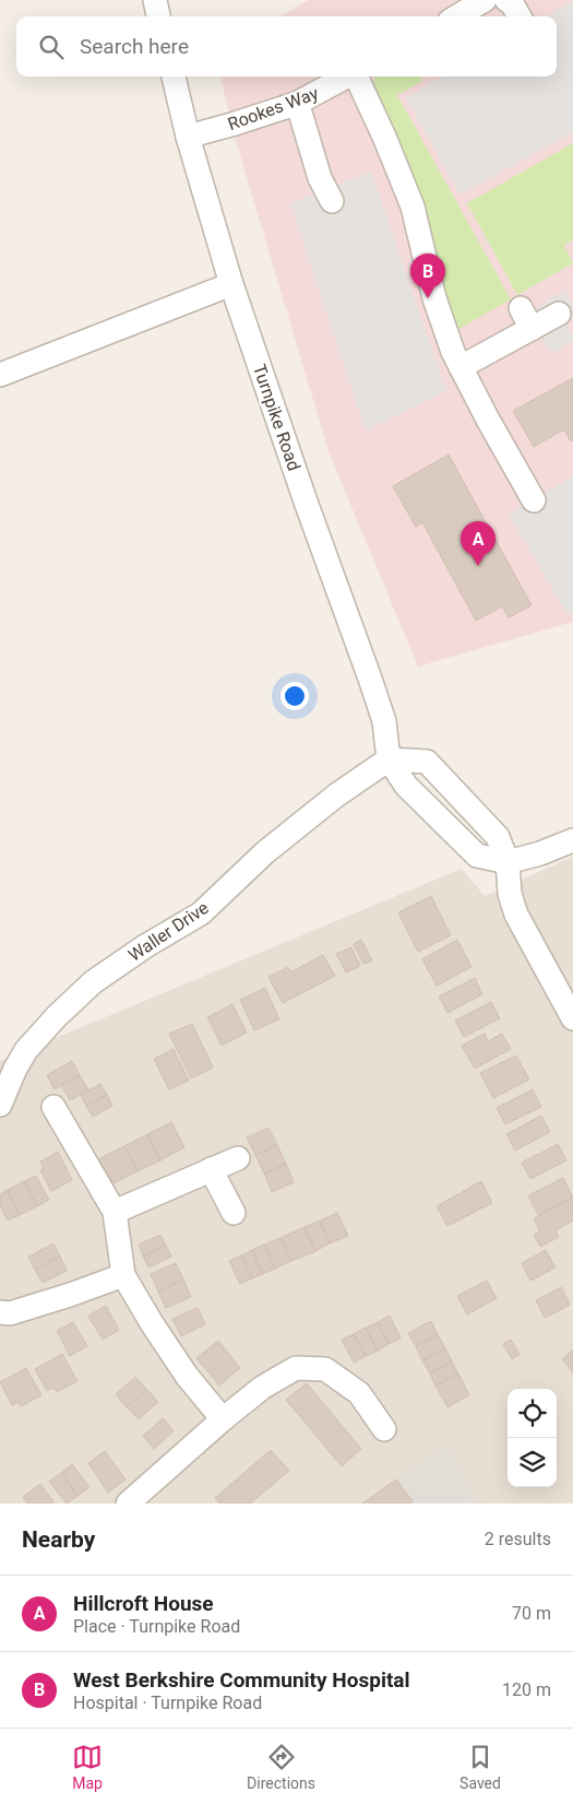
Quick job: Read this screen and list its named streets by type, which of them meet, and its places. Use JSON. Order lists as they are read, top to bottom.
{
  "streets": {
    "street": ["Rookes Way", "Turnpike Road", "Waller Drive"]
  },
  "crossings": [
    ["Rookes Way", "Turnpike Road"],
    ["Turnpike Road", "Waller Drive"]
  ],
  "page": {
    "search": "Search here",
    "pins": ["B", "A"],
    "heading": ["Nearby", "2 results"],
    "list": [
      {
        "mark": "A",
        "name": "Hillcroft House",
        "note": "Place · Turnpike Road",
        "value": "70 m"
      },
      {
        "mark": "B",
        "name": "West Berkshire Community Hospital",
        "note": "Hospital · Turnpike Road",
        "value": "120 m"
      }
    ],
    "nav": ["Map", "Directions", "Saved"]
  }
}
